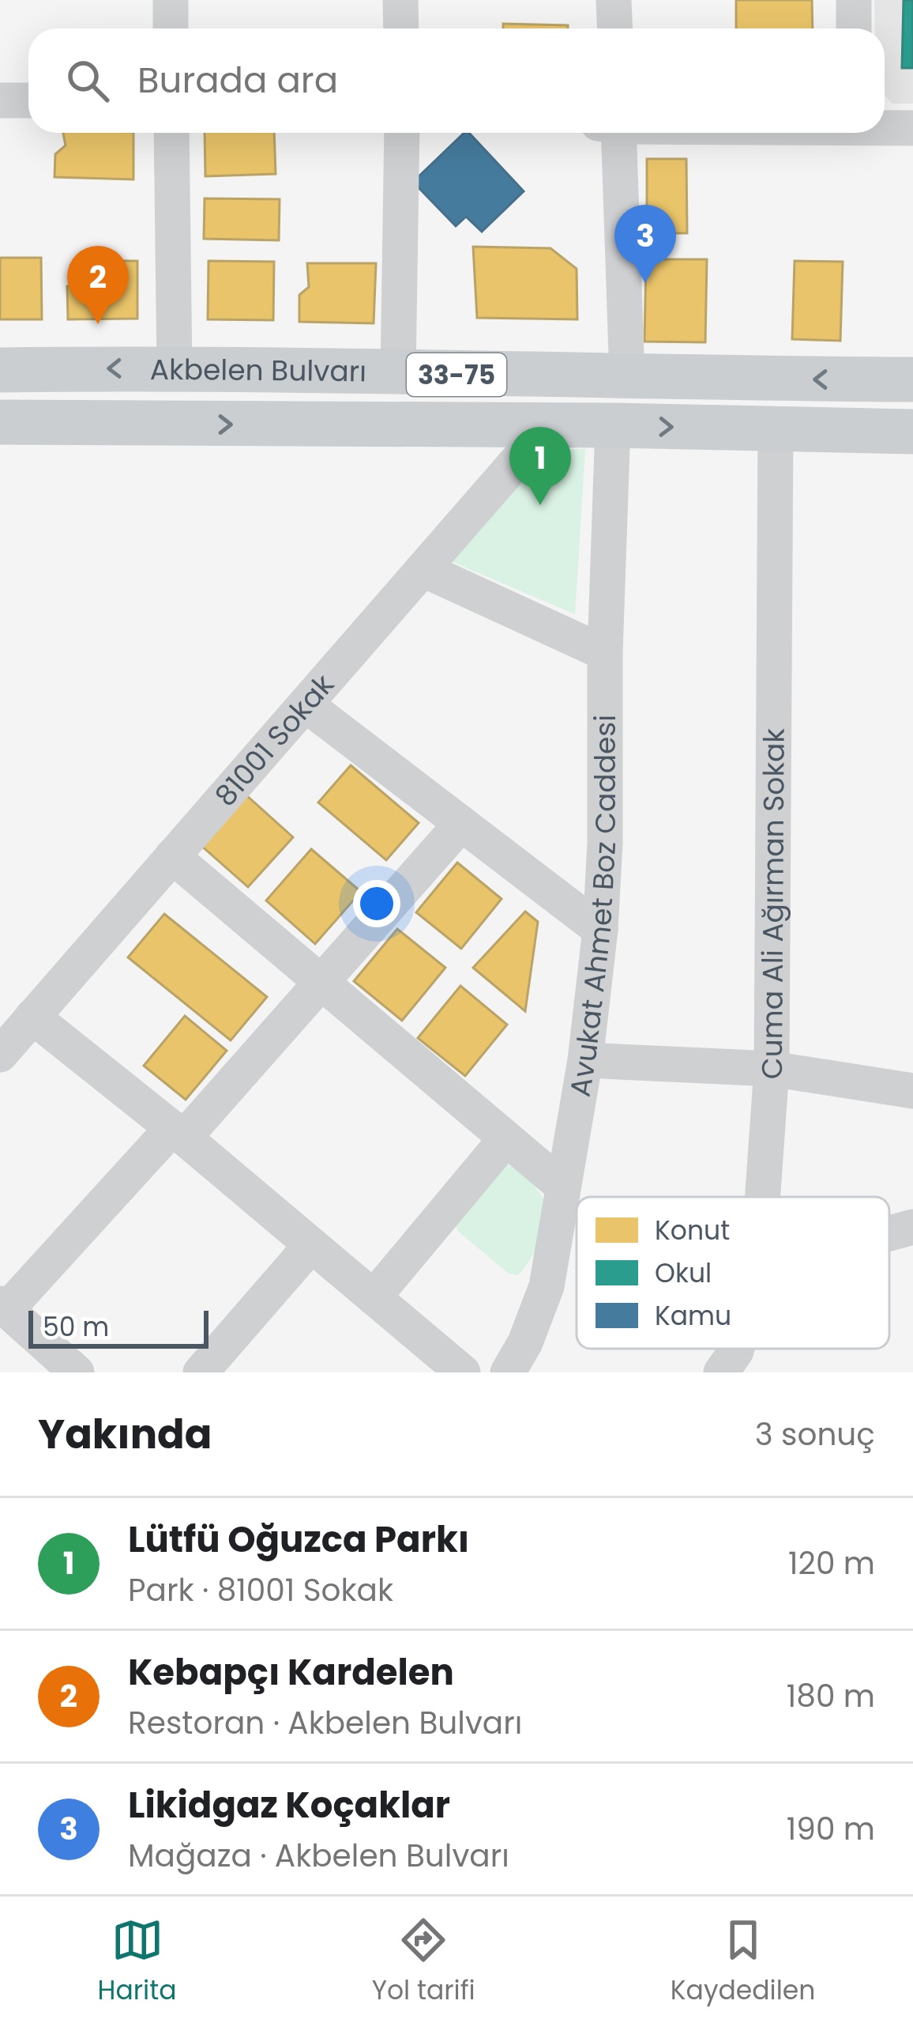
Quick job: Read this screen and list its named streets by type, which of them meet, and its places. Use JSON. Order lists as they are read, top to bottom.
{
  "streets": {
    "main road": ["Akbelen Bulvarı", "33-75"],
    "street": ["81001 Sokak", "Avukat Ahmet Boz Caddesi", "Cuma Ali Ağırman Sokak"]
  },
  "crossings": [
    ["Akbelen Bulvarı", "81001 Sokak"],
    ["Akbelen Bulvarı", "Avukat Ahmet Boz Caddesi"],
    ["Akbelen Bulvarı", "Cuma Ali Ağırman Sokak"]
  ],
  "legend": ["Konut", "Okul", "Kamu"],
  "scale_bar": "50 m",
  "page": {
    "search": "Burada ara",
    "pins": ["3", "2", "1"],
    "scale": "50 m",
    "heading": ["Yakında", "3 sonuç"],
    "list": [
      {
        "mark": "1",
        "name": "Lütfü Oğuzca Parkı",
        "note": "Park · 81001 Sokak",
        "value": "120 m"
      },
      {
        "mark": "2",
        "name": "Kebapçı Kardelen",
        "note": "Restoran · Akbelen Bulvarı",
        "value": "180 m"
      },
      {
        "mark": "3",
        "name": "Likidgaz Koçaklar",
        "note": "Mağaza · Akbelen Bulvarı",
        "value": "190 m"
      }
    ],
    "nav": ["Harita", "Yol tarifi", "Kaydedilen"]
  }
}
